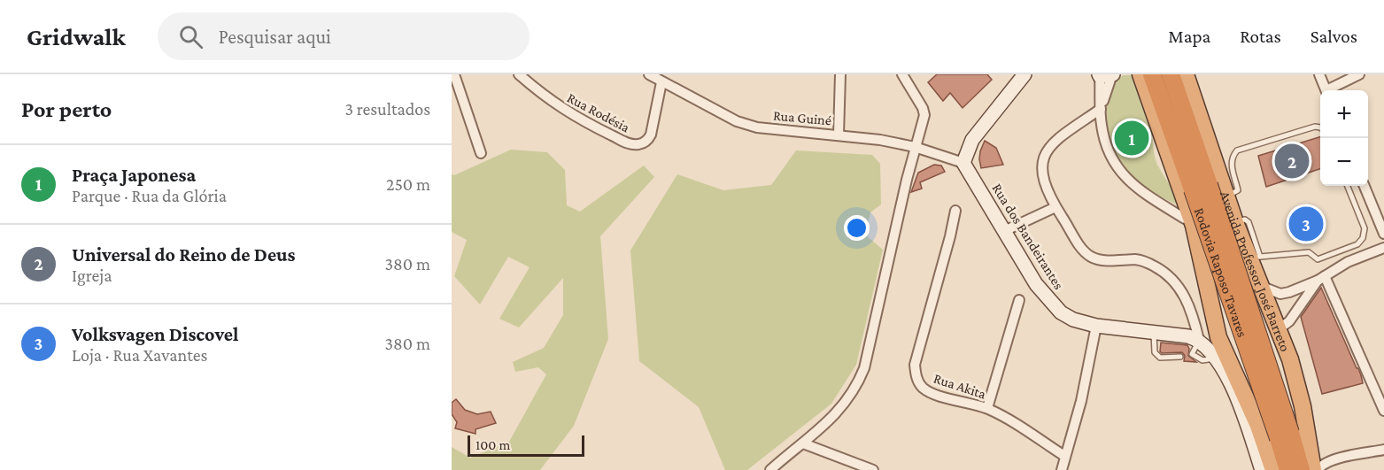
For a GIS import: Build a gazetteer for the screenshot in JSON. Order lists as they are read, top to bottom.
{
  "streets": {
    "highway": ["Avenida Professor José Barreto", "Rodovia Raposo Tavares"],
    "main road": ["Rua dos Bandeirantes"],
    "street": ["Rua Rodésia", "Rua Guiné", "Rua Akita"]
  },
  "crossings": [
    ["Rua Rodésia", "Rua Guiné"],
    ["Rua Guiné", "Rua dos Bandeirantes"]
  ],
  "scale_bar": "100 m",
  "page": {
    "header": "Gridwalk",
    "search": "Pesquisar aqui",
    "nav": ["Mapa", "Rotas", "Salvos"],
    "heading": ["Por perto", "3 resultados"],
    "map_buttons": ["+", "−"],
    "pins": ["1", "2", "3"],
    "list": [
      {
        "mark": "1",
        "name": "Praça Japonesa",
        "note": "Parque · Rua da Glória",
        "value": "250 m"
      },
      {
        "mark": "2",
        "name": "Universal do Reino de Deus",
        "note": "Igreja",
        "value": "380 m"
      },
      {
        "mark": "3",
        "name": "Volksvagen Discovel",
        "note": "Loja · Rua Xavantes",
        "value": "380 m"
      }
    ],
    "scale": "100 m"
  }
}
